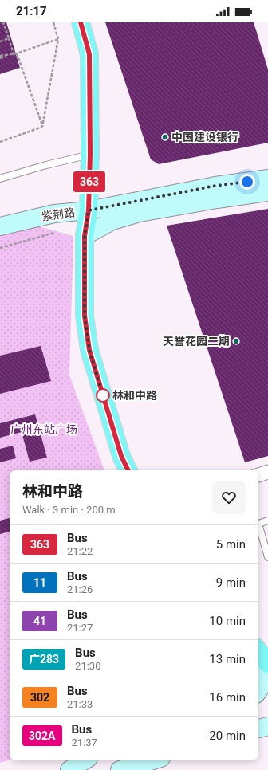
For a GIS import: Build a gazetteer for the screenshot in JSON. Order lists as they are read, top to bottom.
{
  "streets": {
    "street": ["紫荆路"]
  },
  "parks": ["广州东站广场"],
  "places": ["中国建设银行", "天誉花园二期", "林和中路"],
  "lines": ["bus line 363"],
  "page": {
    "status": "21:17",
    "on_map": "363",
    "heading": ["林和中路", "Walk · 3 min · 200 m"],
    "list": [
      {
        "mark": "363",
        "name": "Bus",
        "note": "21:22",
        "value": "5 min"
      },
      {
        "mark": "11",
        "name": "Bus",
        "note": "21:26",
        "value": "9 min"
      },
      {
        "mark": "41",
        "name": "Bus",
        "note": "21:27",
        "value": "10 min"
      },
      {
        "mark": "广283",
        "name": "Bus",
        "note": "21:30",
        "value": "13 min"
      },
      {
        "mark": "302",
        "name": "Bus",
        "note": "21:33",
        "value": "16 min"
      },
      {
        "mark": "302A",
        "name": "Bus",
        "note": "21:37",
        "value": "20 min"
      }
    ]
  }
}
